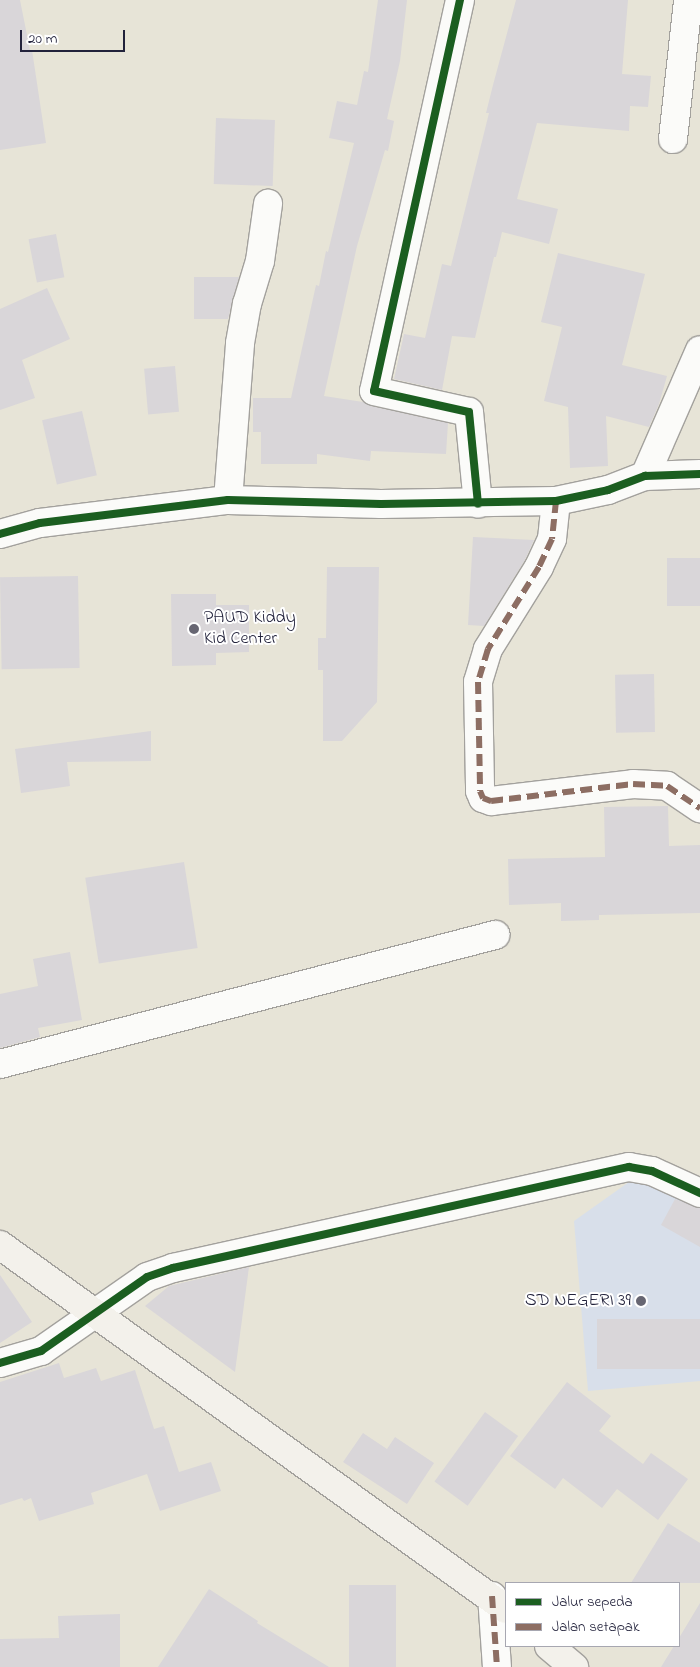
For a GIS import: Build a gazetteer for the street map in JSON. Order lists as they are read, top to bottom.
{
  "places": ["PAUD Kiddy Kid Center", "SD NEGERI 39"],
  "legend": ["Jalur sepeda", "Jalan setapak"],
  "scale_bar": "20 m"
}
